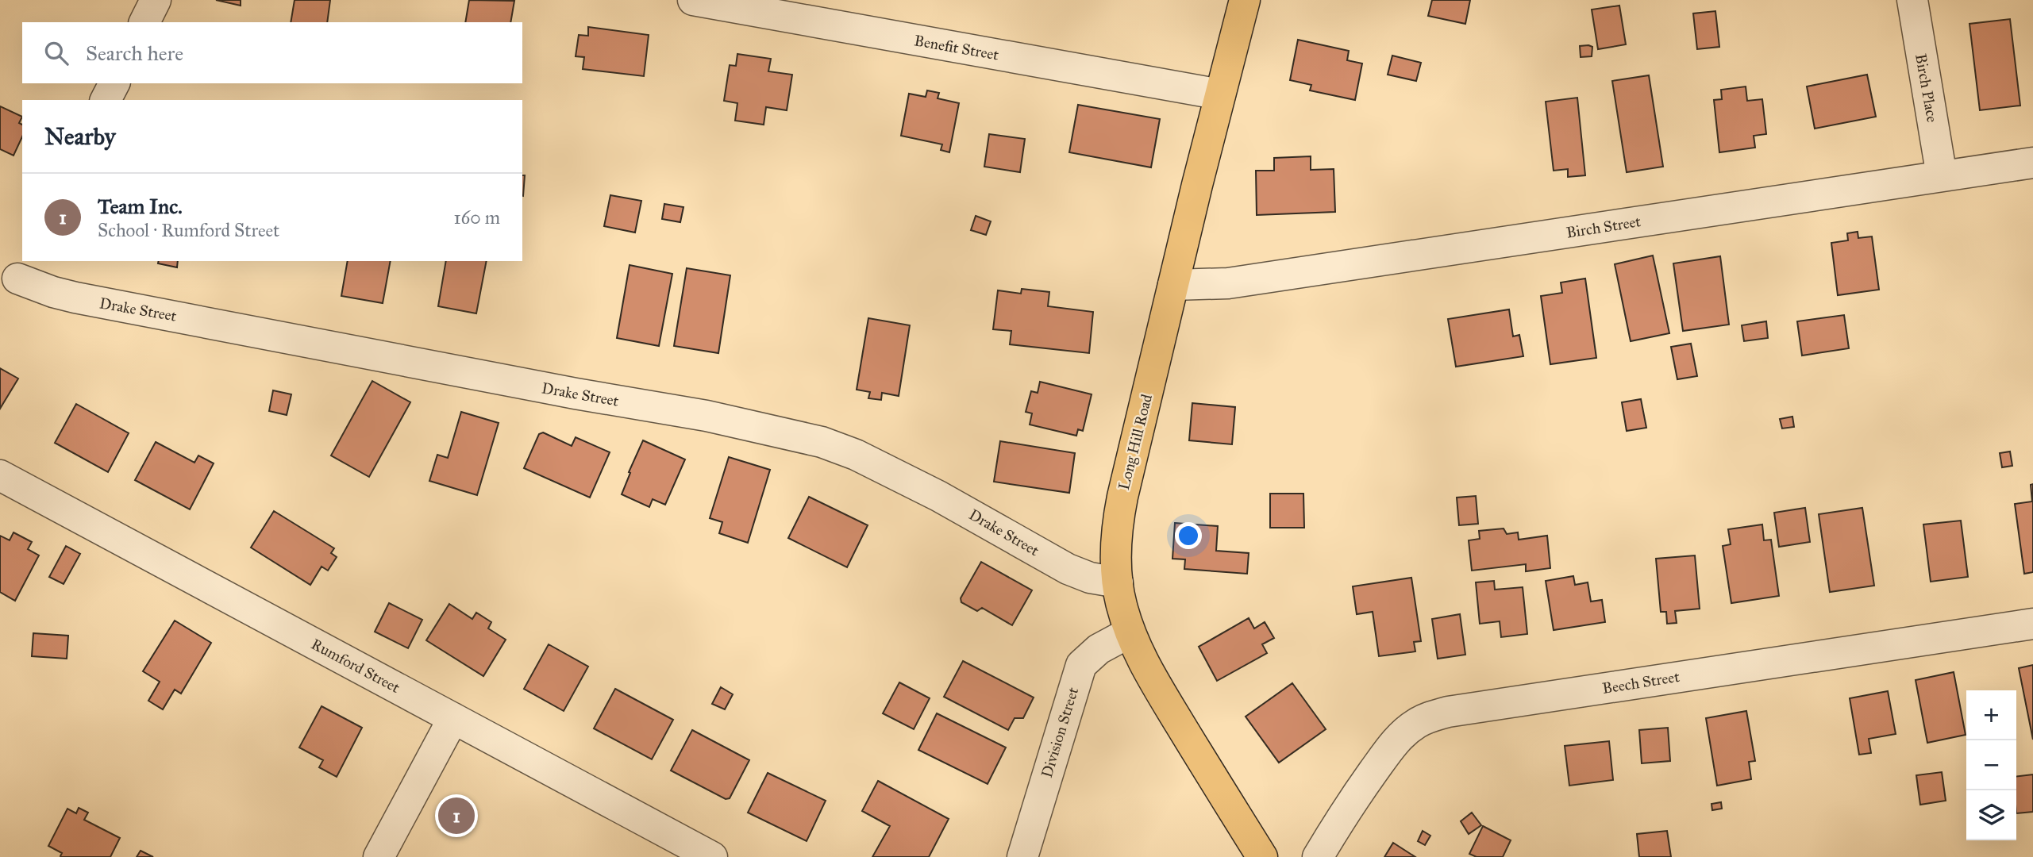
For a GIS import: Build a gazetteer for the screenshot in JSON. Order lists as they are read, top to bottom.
{
  "streets": {
    "main road": ["Long Hill Road"],
    "street": [
      "Benefit Street",
      "Birch Place",
      "Birch Street",
      "Drake Street",
      "Rumford Street",
      "Beech Street",
      "Division Street"
    ]
  },
  "crossings": [
    ["Benefit Street", "Long Hill Road"],
    ["Birch Place", "Birch Street"],
    ["Birch Street", "Long Hill Road"],
    ["Drake Street", "Long Hill Road"],
    ["Long Hill Road", "Division Street"]
  ],
  "page": {
    "search": "Search here",
    "heading": "Nearby",
    "list": [
      {
        "mark": "1",
        "name": "Team Inc.",
        "note": "School · Rumford Street",
        "value": "160 m"
      }
    ],
    "map_buttons": ["+", "−"],
    "pins": "1"
  }
}
